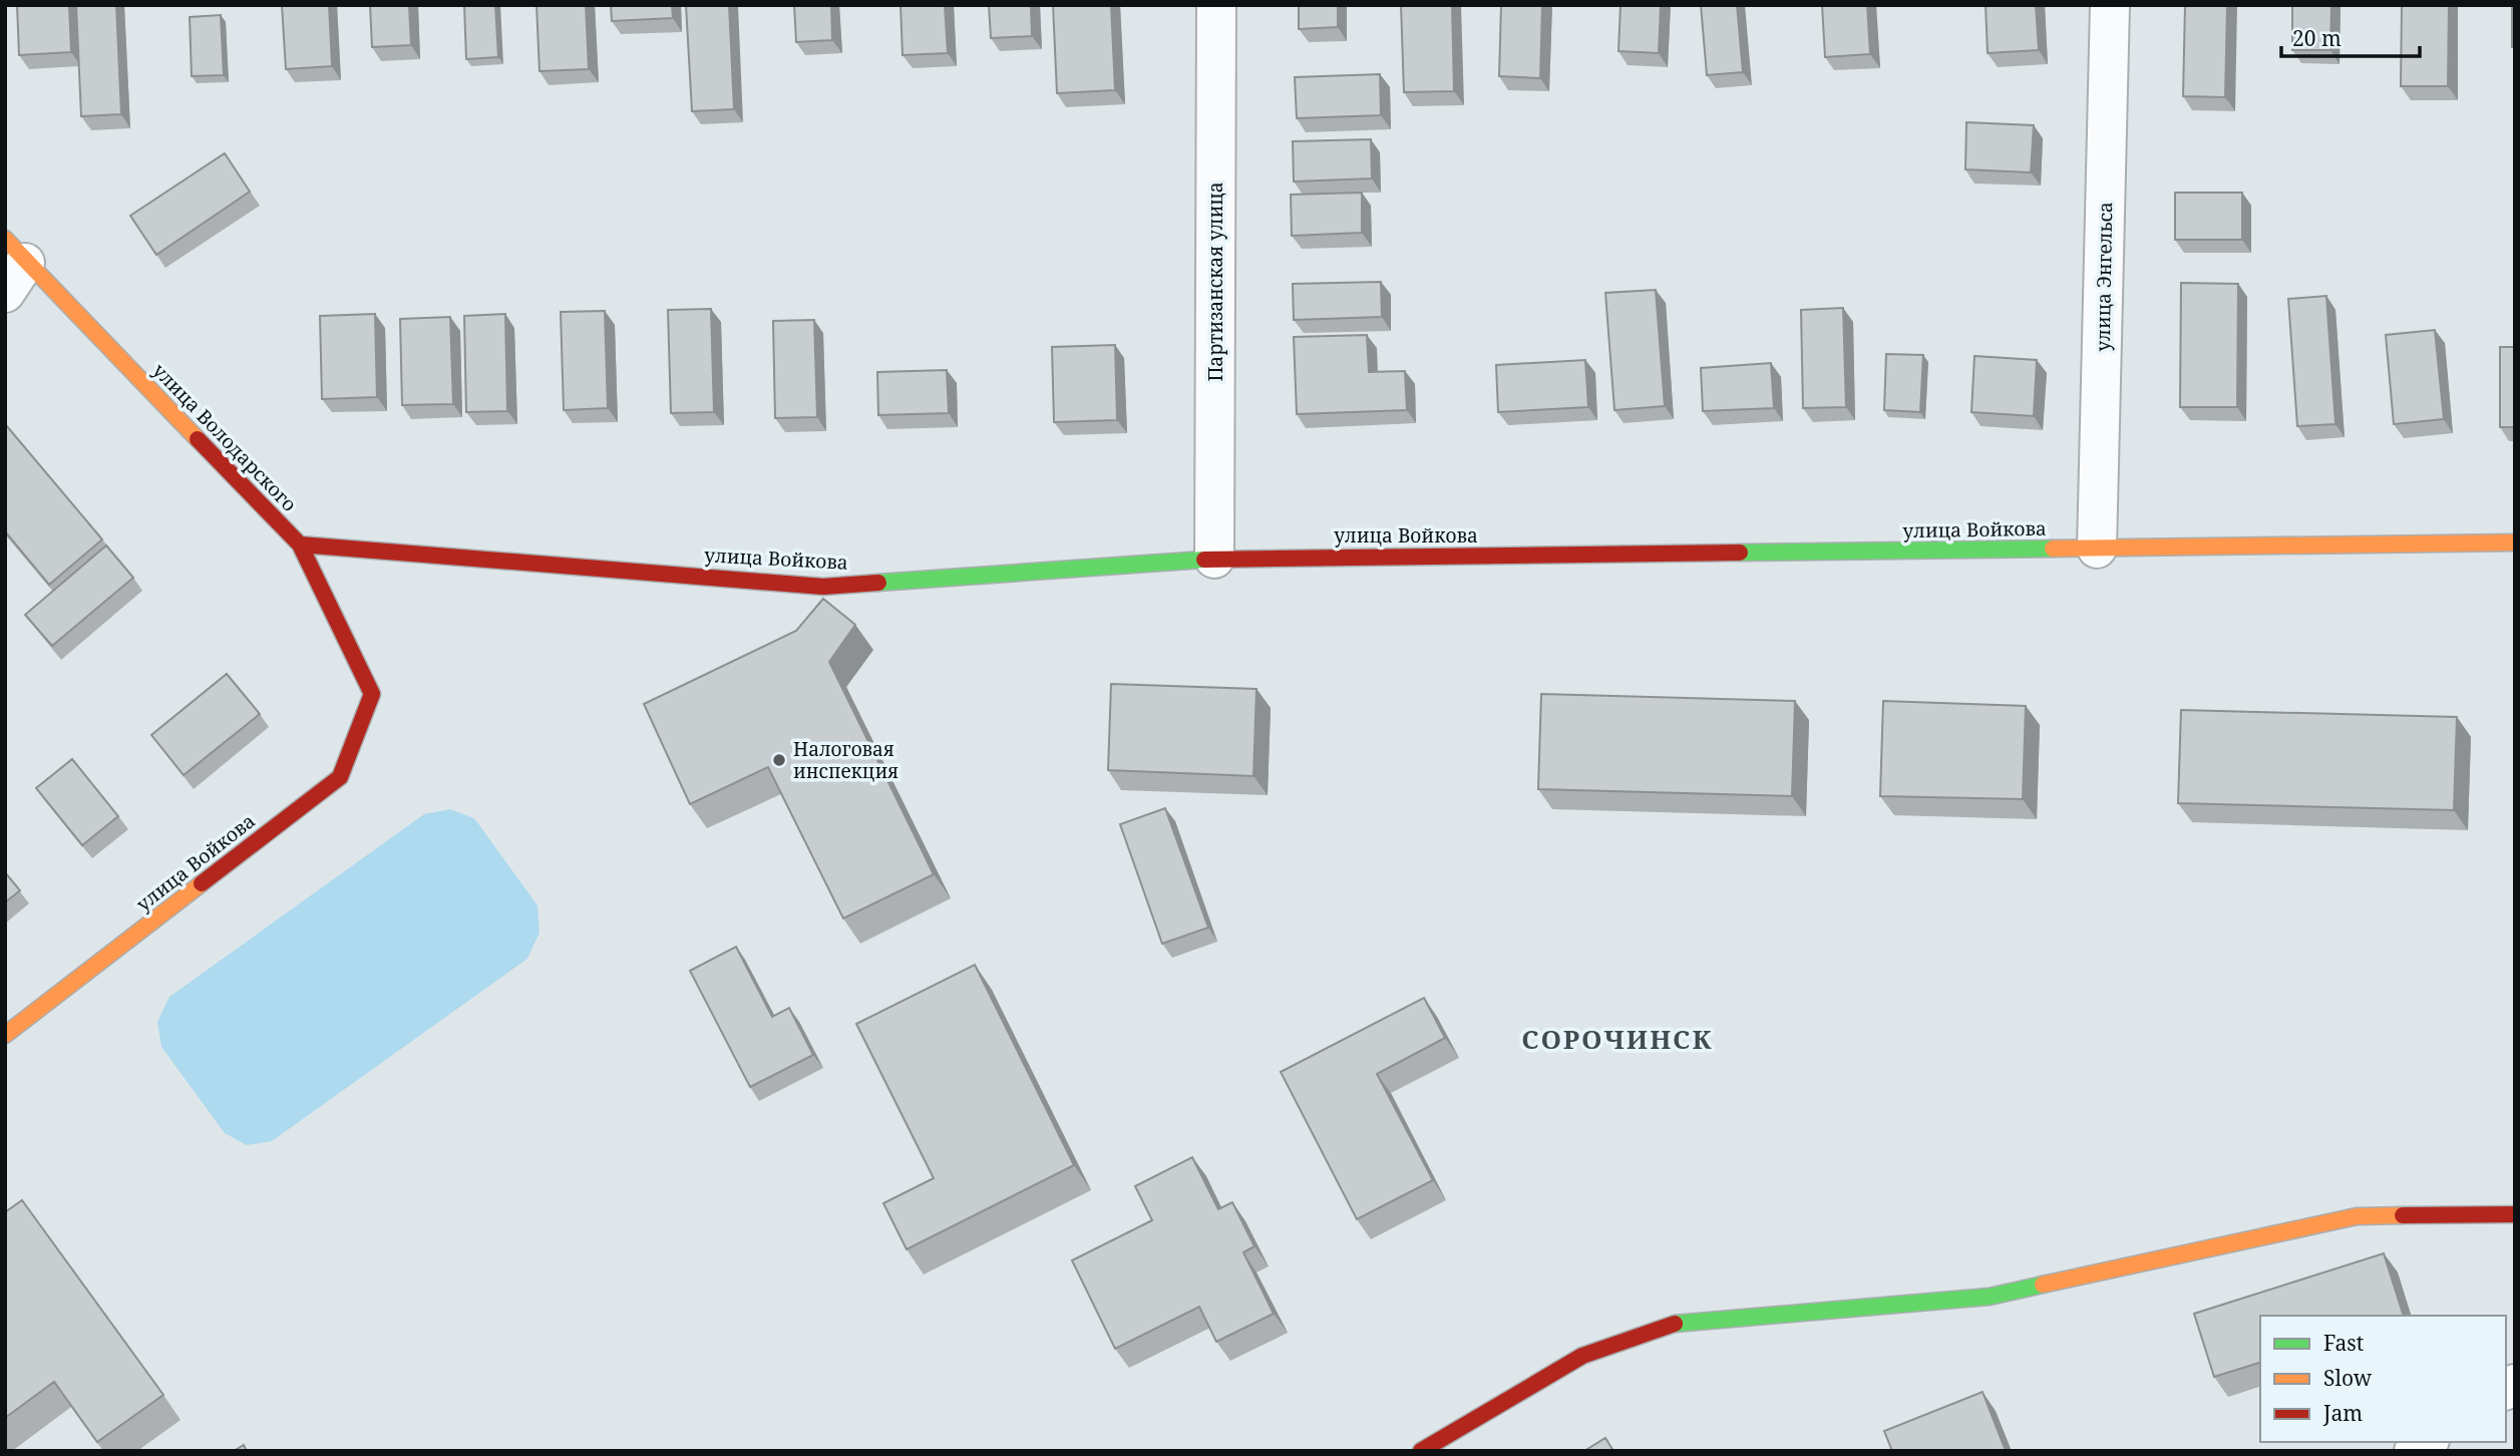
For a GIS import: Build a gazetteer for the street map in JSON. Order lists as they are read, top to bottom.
{
  "streets": {
    "street": [
      "улица Энгельса",
      "Партизанская улица",
      "улица Володарского",
      "улица Войкова"
    ]
  },
  "crossings": [
    ["улица Энгельса", "улица Войкова"],
    ["Партизанская улица", "улица Войкова"],
    ["улица Володарского", "улица Войкова"]
  ],
  "districts": ["СОРОЧИНСК"],
  "places": ["Налоговая инспекция"],
  "legend": ["Fast", "Slow", "Jam"],
  "scale_bar": "20 m"
}
